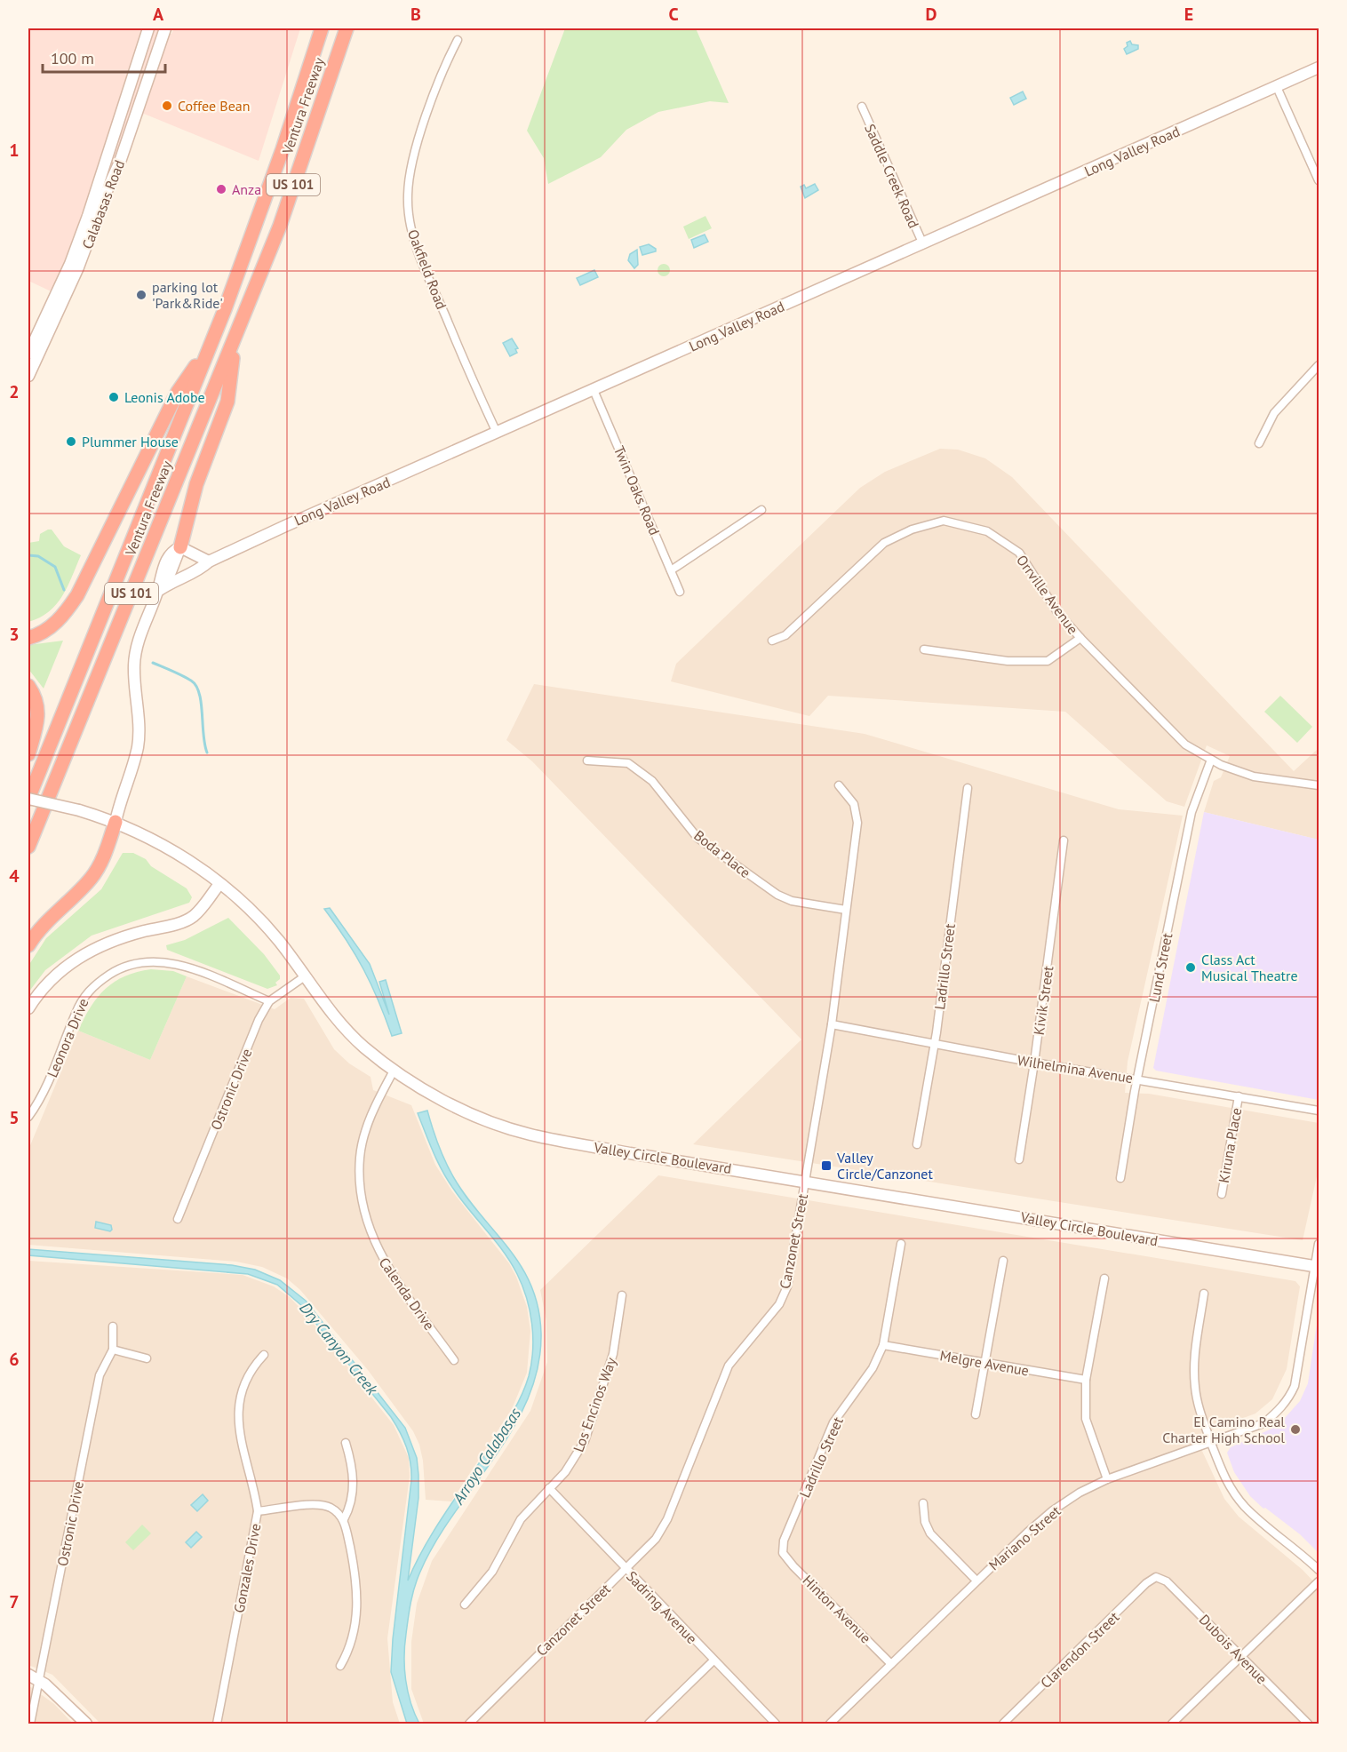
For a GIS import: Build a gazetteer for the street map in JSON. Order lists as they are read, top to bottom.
{
  "streets": {
    "highway": ["Ventura Freeway", "US 101"],
    "main road": ["Long Valley Road", "Calabasas Road", "Valley Circle Boulevard"],
    "street": [
      "Saddle Creek Road",
      "Oakfield Road",
      "Twin Oaks Road",
      "Orrville Avenue",
      "Boda Place",
      "Ladrillo Street",
      "Lund Street",
      "Kivik Street",
      "Leonora Drive",
      "Wilhelmina Avenue",
      "Ostronic Drive",
      "Kiruna Place",
      "Canzonet Street",
      "Calenda Drive",
      "Melgre Avenue",
      "Los Encinos Way",
      "Mariano Street",
      "Gonzales Drive",
      "Sadring Avenue",
      "Hinton Avenue",
      "Dubois Avenue",
      "Clarendon Street"
    ]
  },
  "crossings": [
    ["Ventura Freeway", "Valley Circle Boulevard"],
    ["Long Valley Road", "Saddle Creek Road"],
    ["Long Valley Road", "Oakfield Road"],
    ["Long Valley Road", "Twin Oaks Road"],
    ["Orrville Avenue", "Lund Street"],
    ["Boda Place", "Canzonet Street"],
    ["Ladrillo Street", "Wilhelmina Avenue"],
    ["Ladrillo Street", "Melgre Avenue"],
    ["Ladrillo Street", "Hinton Avenue"],
    ["Lund Street", "Wilhelmina Avenue"],
    ["Kivik Street", "Wilhelmina Avenue"],
    ["Leonora Drive", "Ostronic Drive"],
    ["Wilhelmina Avenue", "Kiruna Place"],
    ["Wilhelmina Avenue", "Canzonet Street"],
    ["Ostronic Drive", "Valley Circle Boulevard"],
    ["Valley Circle Boulevard", "Canzonet Street"],
    ["Valley Circle Boulevard", "Calenda Drive"],
    ["Valley Circle Boulevard", "Mariano Street"],
    ["Canzonet Street", "Sadring Avenue"],
    ["Los Encinos Way", "Sadring Avenue"],
    ["Mariano Street", "Hinton Avenue"],
    ["Dubois Avenue", "Clarendon Street"]
  ],
  "water": ["Dry Canyon Creek", "Arroyo Calabasas"],
  "places": {
    "other": [
      "Coffee Bean",
      "Anza",
      "parking lot 'Park&Ride'",
      "Leonis Adobe",
      "Plummer House",
      "Class Act Musical Theatre",
      "El Camino Real Charter High School"
    ],
    "transit": ["Valley Circle/Canzonet"]
  },
  "scale_bar": "100 m",
  "grid": {
    "columns": [
      "A",
      "B",
      "C",
      "D",
      "E"
    ],
    "rows": [
      "1",
      "2",
      "3",
      "4",
      "5",
      "6",
      "7"
    ]
  }
}
